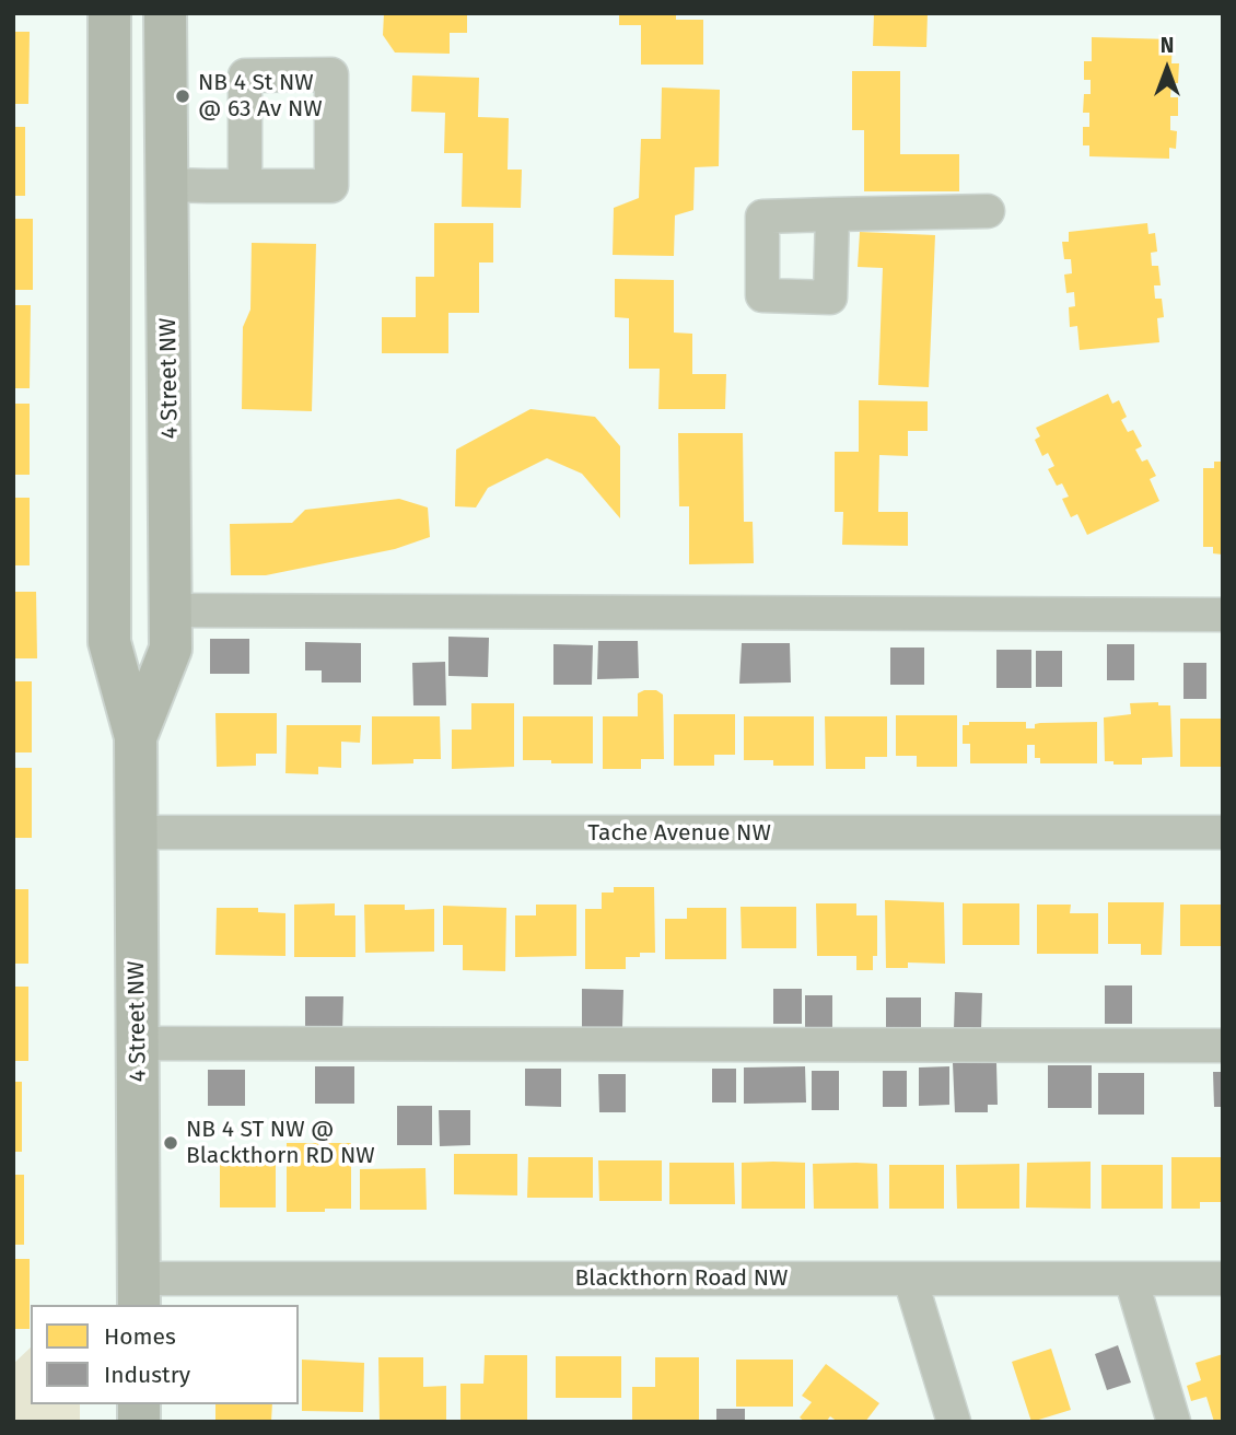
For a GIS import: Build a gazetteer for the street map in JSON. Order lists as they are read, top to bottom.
{
  "streets": {
    "main road": ["4 Street NW"],
    "street": ["Tache Avenue NW", "Blackthorn Road NW"]
  },
  "crossings": [
    ["4 Street NW", "Tache Avenue NW"],
    ["4 Street NW", "Blackthorn Road NW"]
  ],
  "places": ["NB 4 St NW @ 63 Av NW", "NB 4 ST NW @ Blackthorn RD NW"],
  "legend": ["Homes", "Industry"],
  "north": "top"
}
